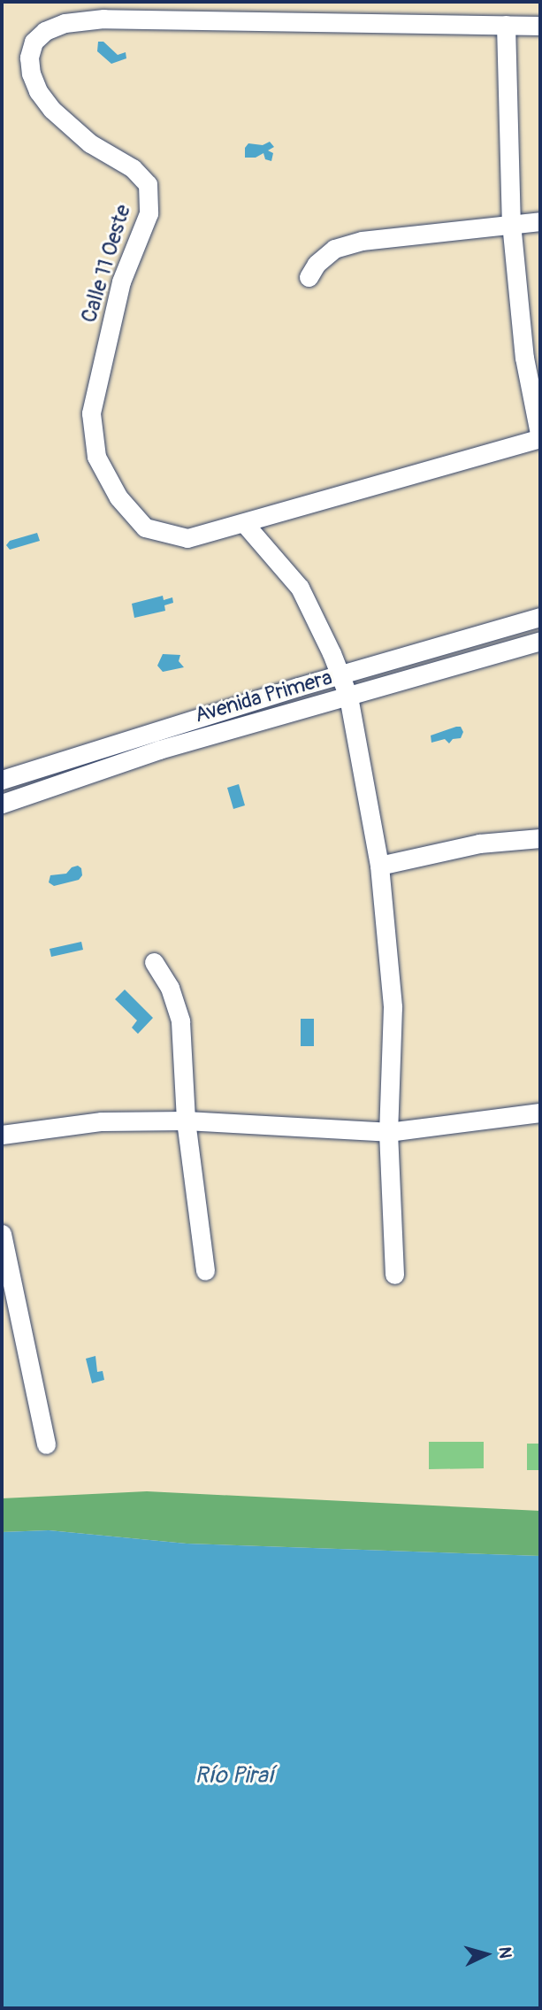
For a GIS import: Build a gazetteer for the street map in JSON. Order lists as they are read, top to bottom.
{
  "streets": {
    "street": ["Calle 11 Oeste", "Avenida Primera"]
  },
  "water": ["Río Piraí"],
  "north": "right"
}
